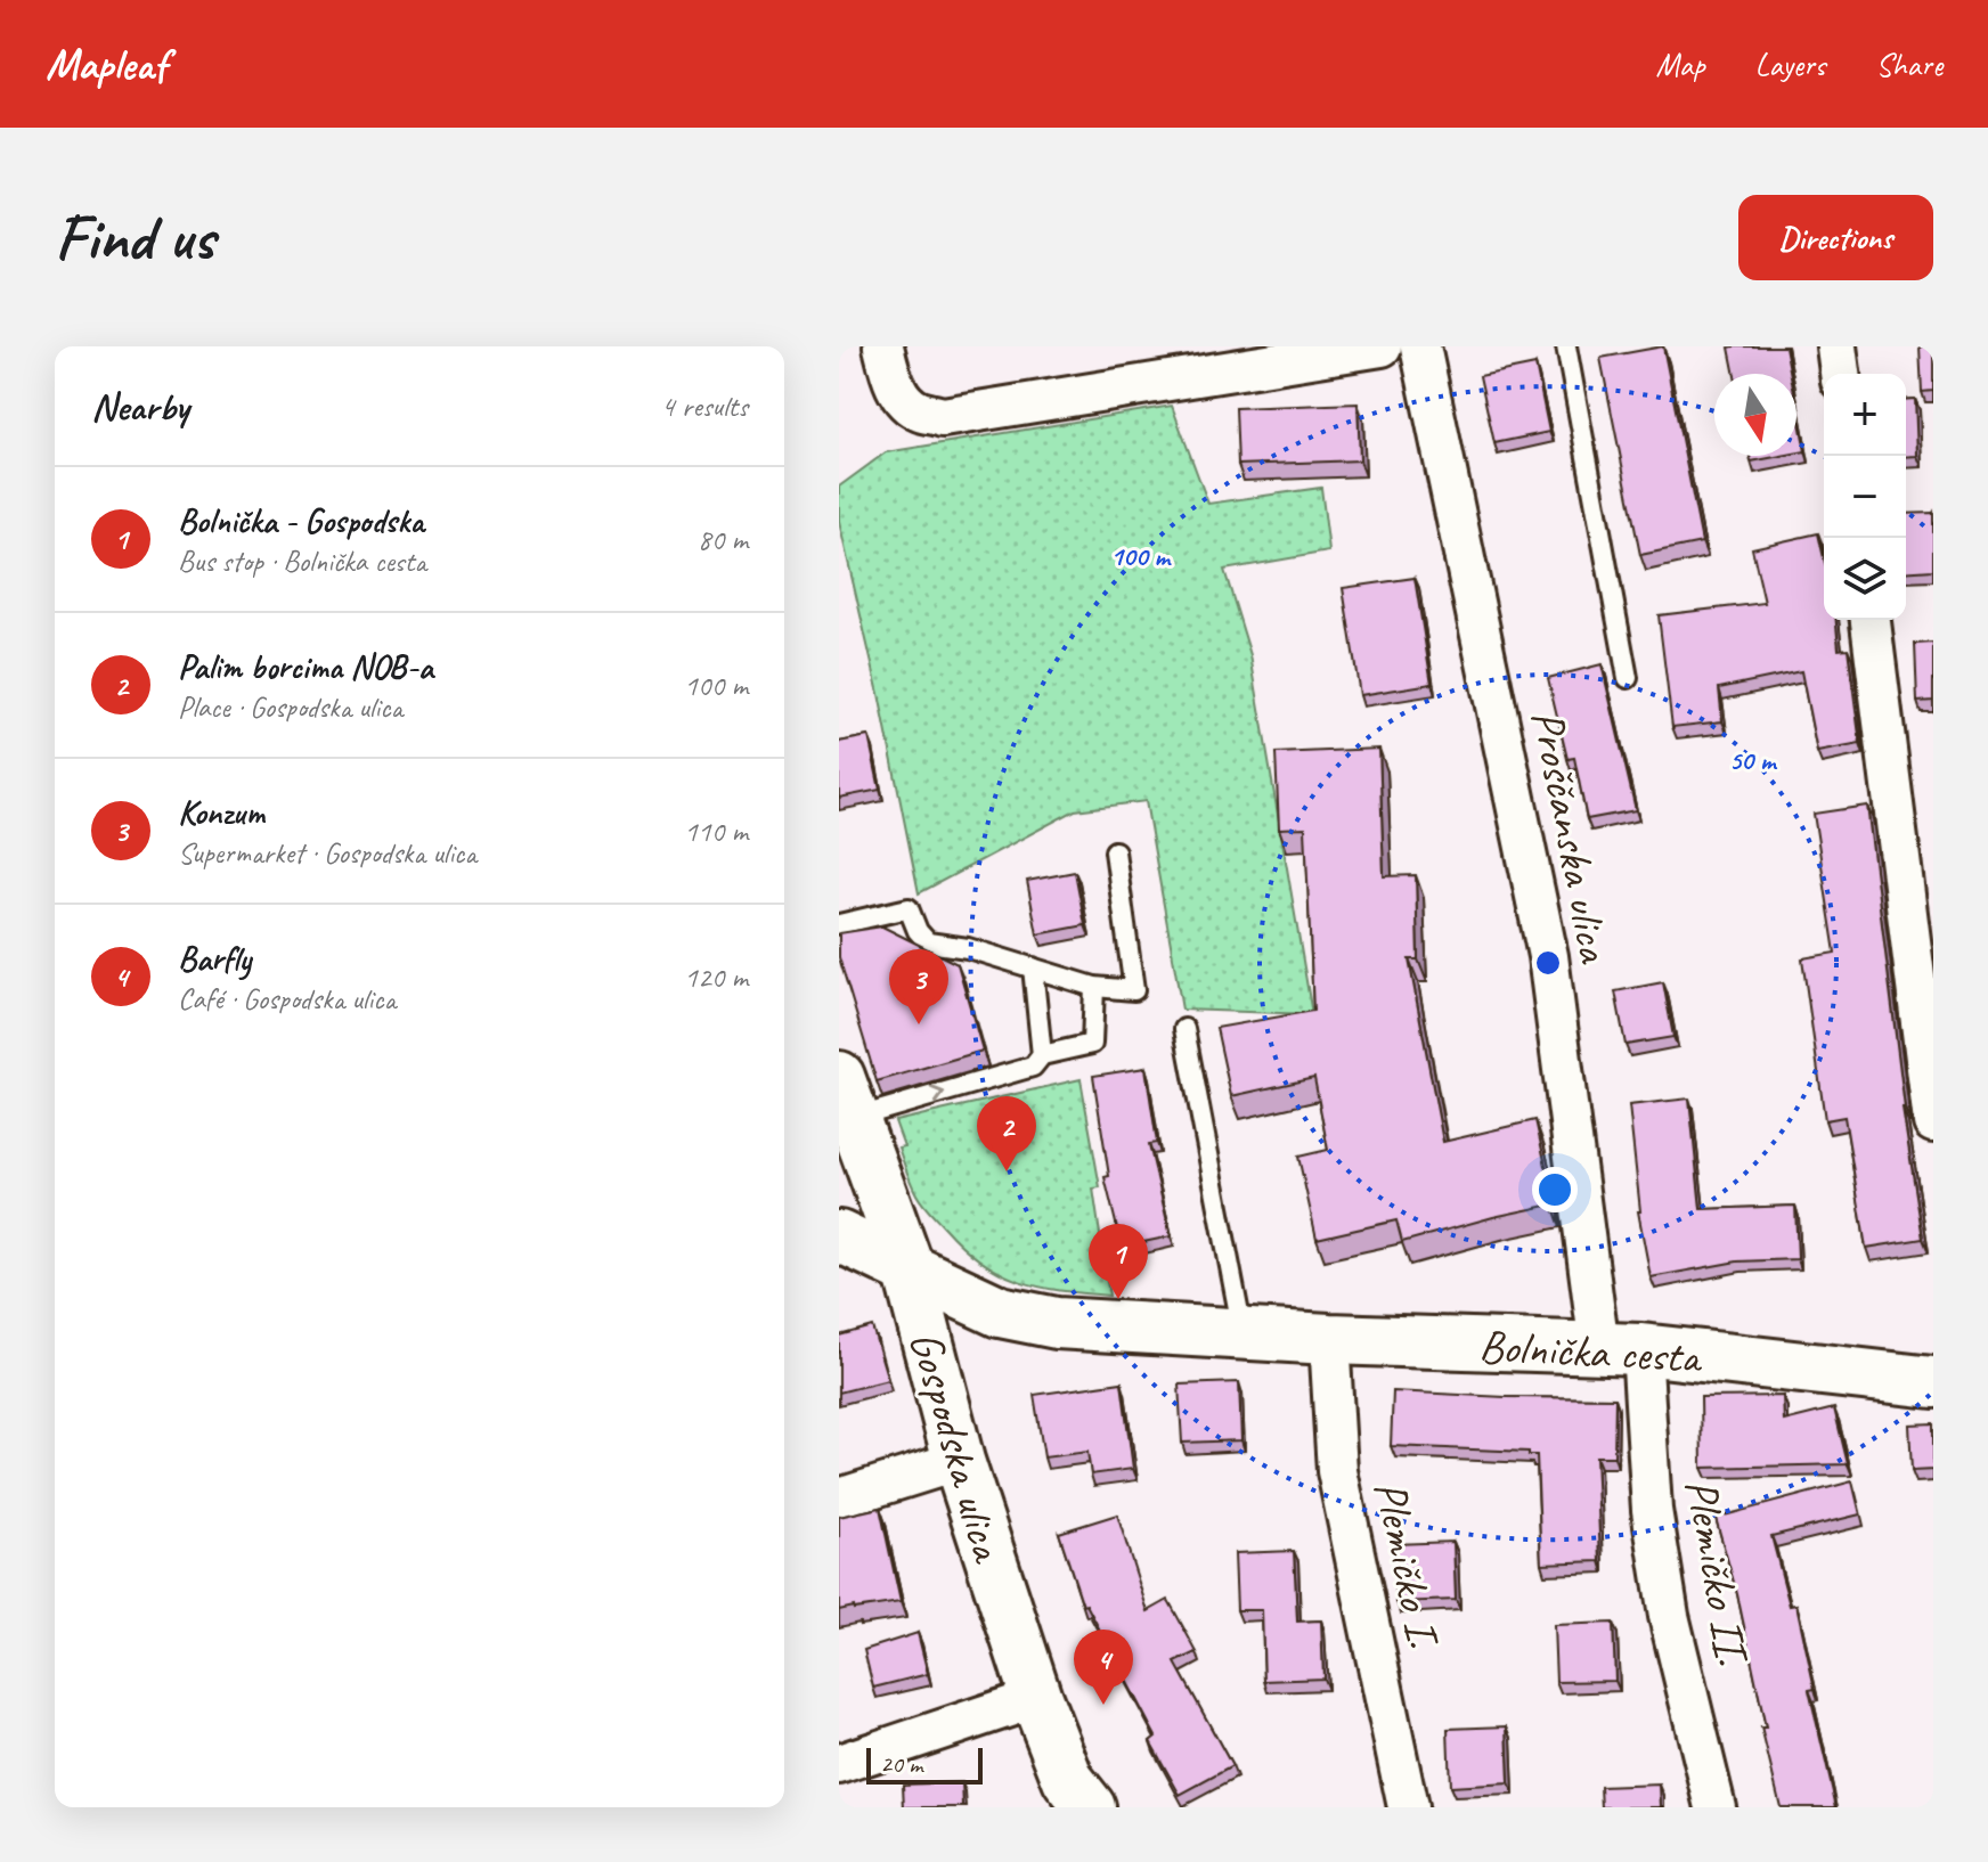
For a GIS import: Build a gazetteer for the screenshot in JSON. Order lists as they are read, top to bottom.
{
  "streets": {
    "street": [
      "Proščanska ulica",
      "Bolnička cesta",
      "Gospodska ulica",
      "Plemičko I.",
      "Plemičko II."
    ]
  },
  "crossings": [
    ["Proščanska ulica", "Bolnička cesta"],
    ["Proščanska ulica", "Plemičko II."],
    ["Bolnička cesta", "Gospodska ulica"],
    ["Bolnička cesta", "Plemičko I."],
    ["Bolnička cesta", "Plemičko II."]
  ],
  "scale_bar": "20 m",
  "north": "bottom",
  "page": {
    "header": "Mapleaf",
    "nav": ["Map", "Layers", "Share"],
    "buttons": "Directions",
    "title": "Find us",
    "heading": ["Nearby", "4 results"],
    "map_buttons": ["+", "−"],
    "list": [
      {
        "mark": "1",
        "name": "Bolnička - Gospodska",
        "note": "Bus stop · Bolnička cesta",
        "value": "80 m"
      },
      {
        "mark": "2",
        "name": "Palim borcima NOB-a",
        "note": "Place · Gospodska ulica",
        "value": "100 m"
      },
      {
        "mark": "3",
        "name": "Konzum",
        "note": "Supermarket · Gospodska ulica",
        "value": "110 m"
      },
      {
        "mark": "4",
        "name": "Barfly",
        "note": "Café · Gospodska ulica",
        "value": "120 m"
      }
    ],
    "pins": [
      "3",
      "2",
      "1",
      "4"
    ],
    "scale": "20 m"
  },
  "rings": ["100 m", "50 m"]
}
